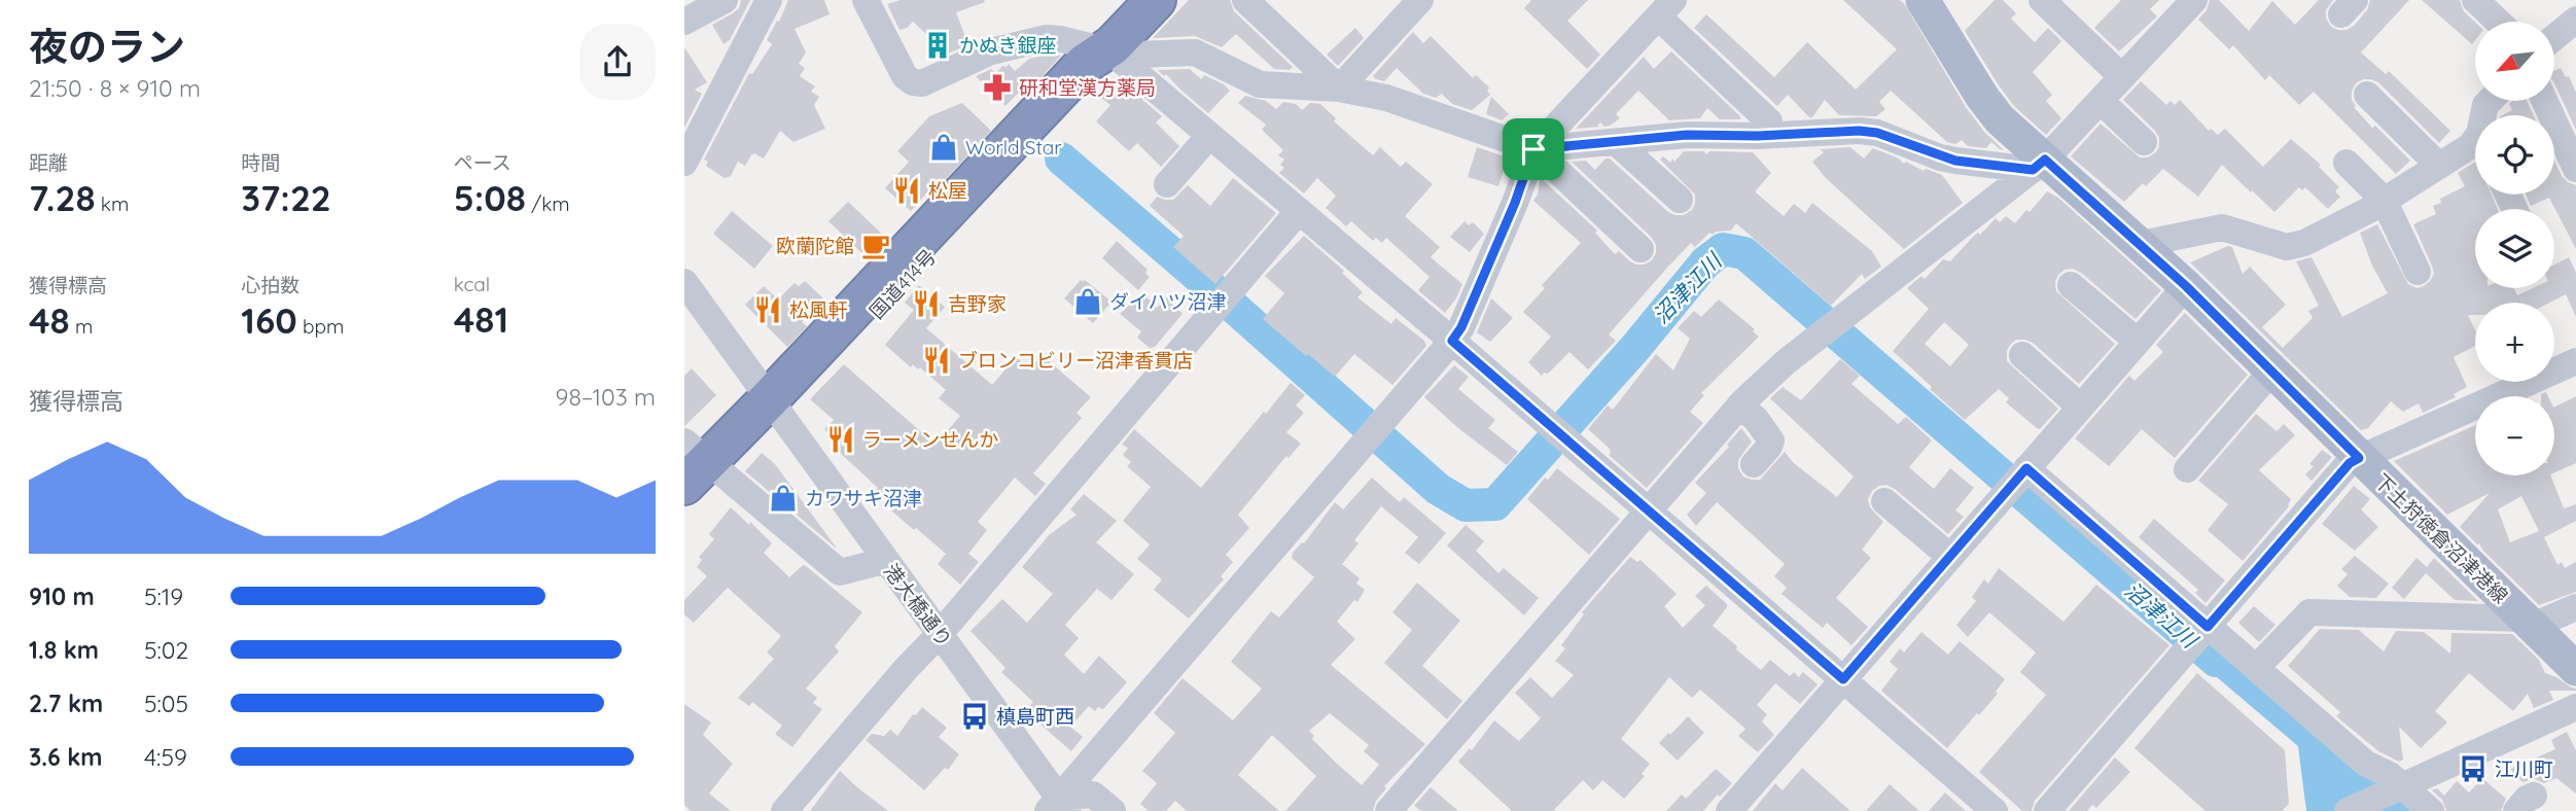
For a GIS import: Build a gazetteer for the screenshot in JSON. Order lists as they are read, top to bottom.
{
  "streets": {
    "highway": ["国道414号"],
    "main road": ["下土狩徳倉沼津港線"],
    "street": ["港大橋通り"]
  },
  "crossings": [
    ["国道414号", "港大橋通り"]
  ],
  "water": ["沼津江川"],
  "places": {
    "building": ["かぬき銀座"],
    "pharmacy": ["研和堂漢方薬局"],
    "shop": ["World Star", "ダイハツ沼津", "カワサキ沼津"],
    "restaurant": [
      "松屋",
      "吉野家",
      "松風軒",
      "ブロンコビリー沼津香貫店",
      "ラーメンせんか"
    ],
    "cafe": ["欧蘭陀館"],
    "bus stop": ["槙島町西", "江川町"]
  },
  "north": "bottom left",
  "page": {
    "heading": ["夜のラン", "21:50 · 8 × 910 m"],
    "map_buttons": ["+", "−"],
    "stats": [
      ["距離", "7.28 km"],
      ["時間", "37:22"],
      ["ペース", "5:08 /km"],
      ["獲得標高", "48 m"],
      ["心拍数", "160 bpm"],
      ["kcal", "481"]
    ],
    "chart": ["獲得標高", "98–103 m"],
    "list": [
      {
        "name": "910 m",
        "note": "5:19"
      },
      {
        "name": "1.8 km",
        "note": "5:02"
      },
      {
        "name": "2.7 km",
        "note": "5:05"
      },
      {
        "name": "3.6 km",
        "note": "4:59"
      }
    ]
  }
}
